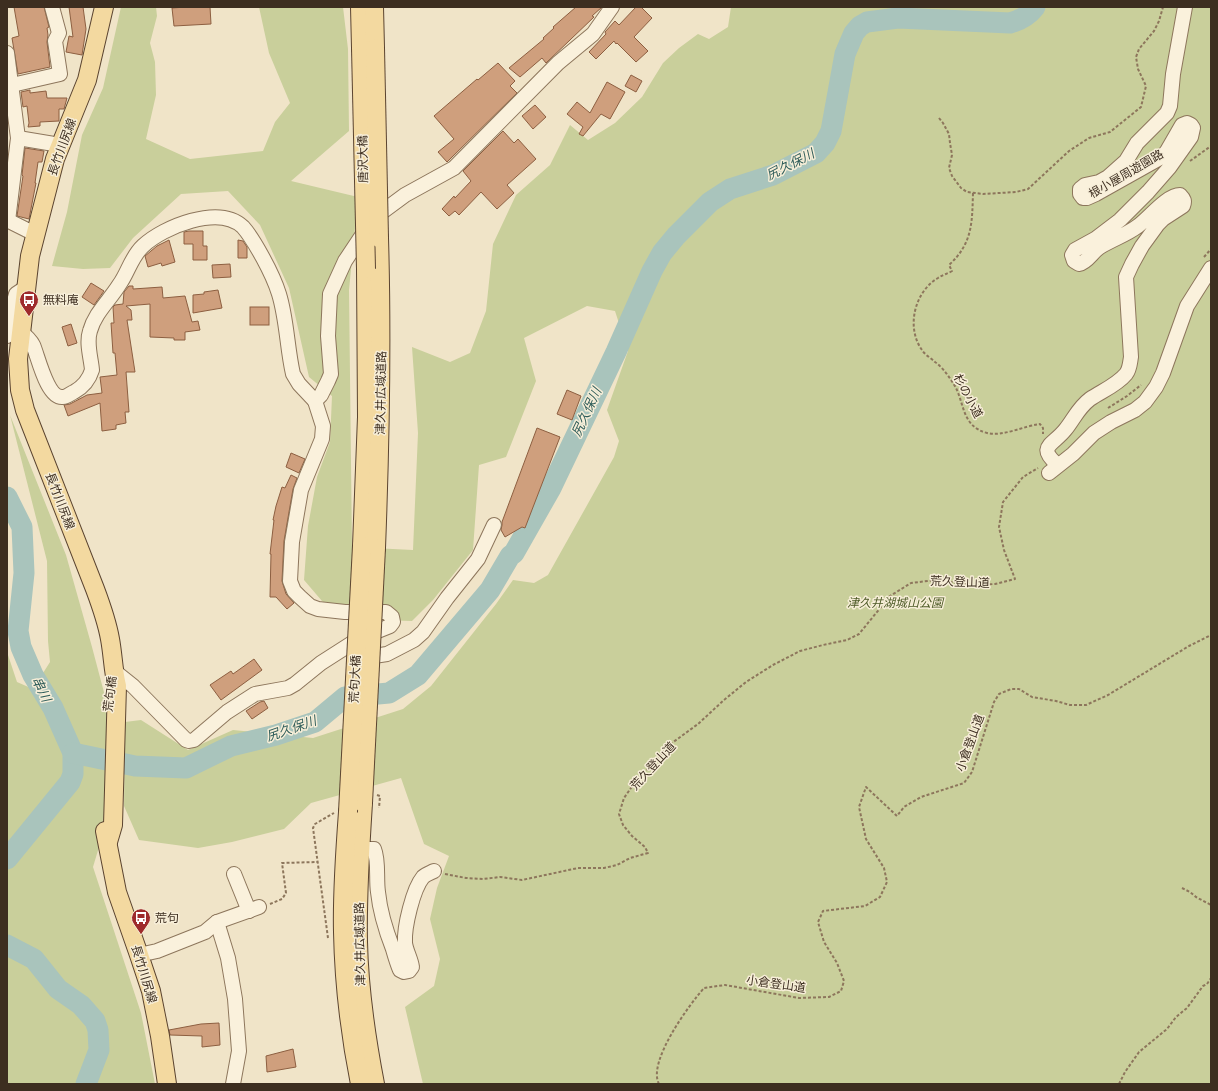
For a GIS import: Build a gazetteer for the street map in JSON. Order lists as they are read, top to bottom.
{
  "streets": {
    "main road": [
      "長竹川尻線",
      "唐沢大橋",
      "津久井広域道路",
      "荒句大橋",
      "荒句橋"
    ],
    "street": ["根小屋周遊園路"],
    "path": ["杉の小道", "荒久登山道", "小倉登山道"]
  },
  "crossings": [
    ["長竹川尻線", "荒句橋"],
    ["唐沢大橋", "津久井広域道路"],
    ["根小屋周遊園路", "荒久登山道"],
    ["津久井広域道路", "荒句大橋"]
  ],
  "water": ["尻久保川", "串川"],
  "parks": ["津久井湖城山公園"],
  "places": {
    "bus stop": ["無料庵", "荒句"]
  }
}
